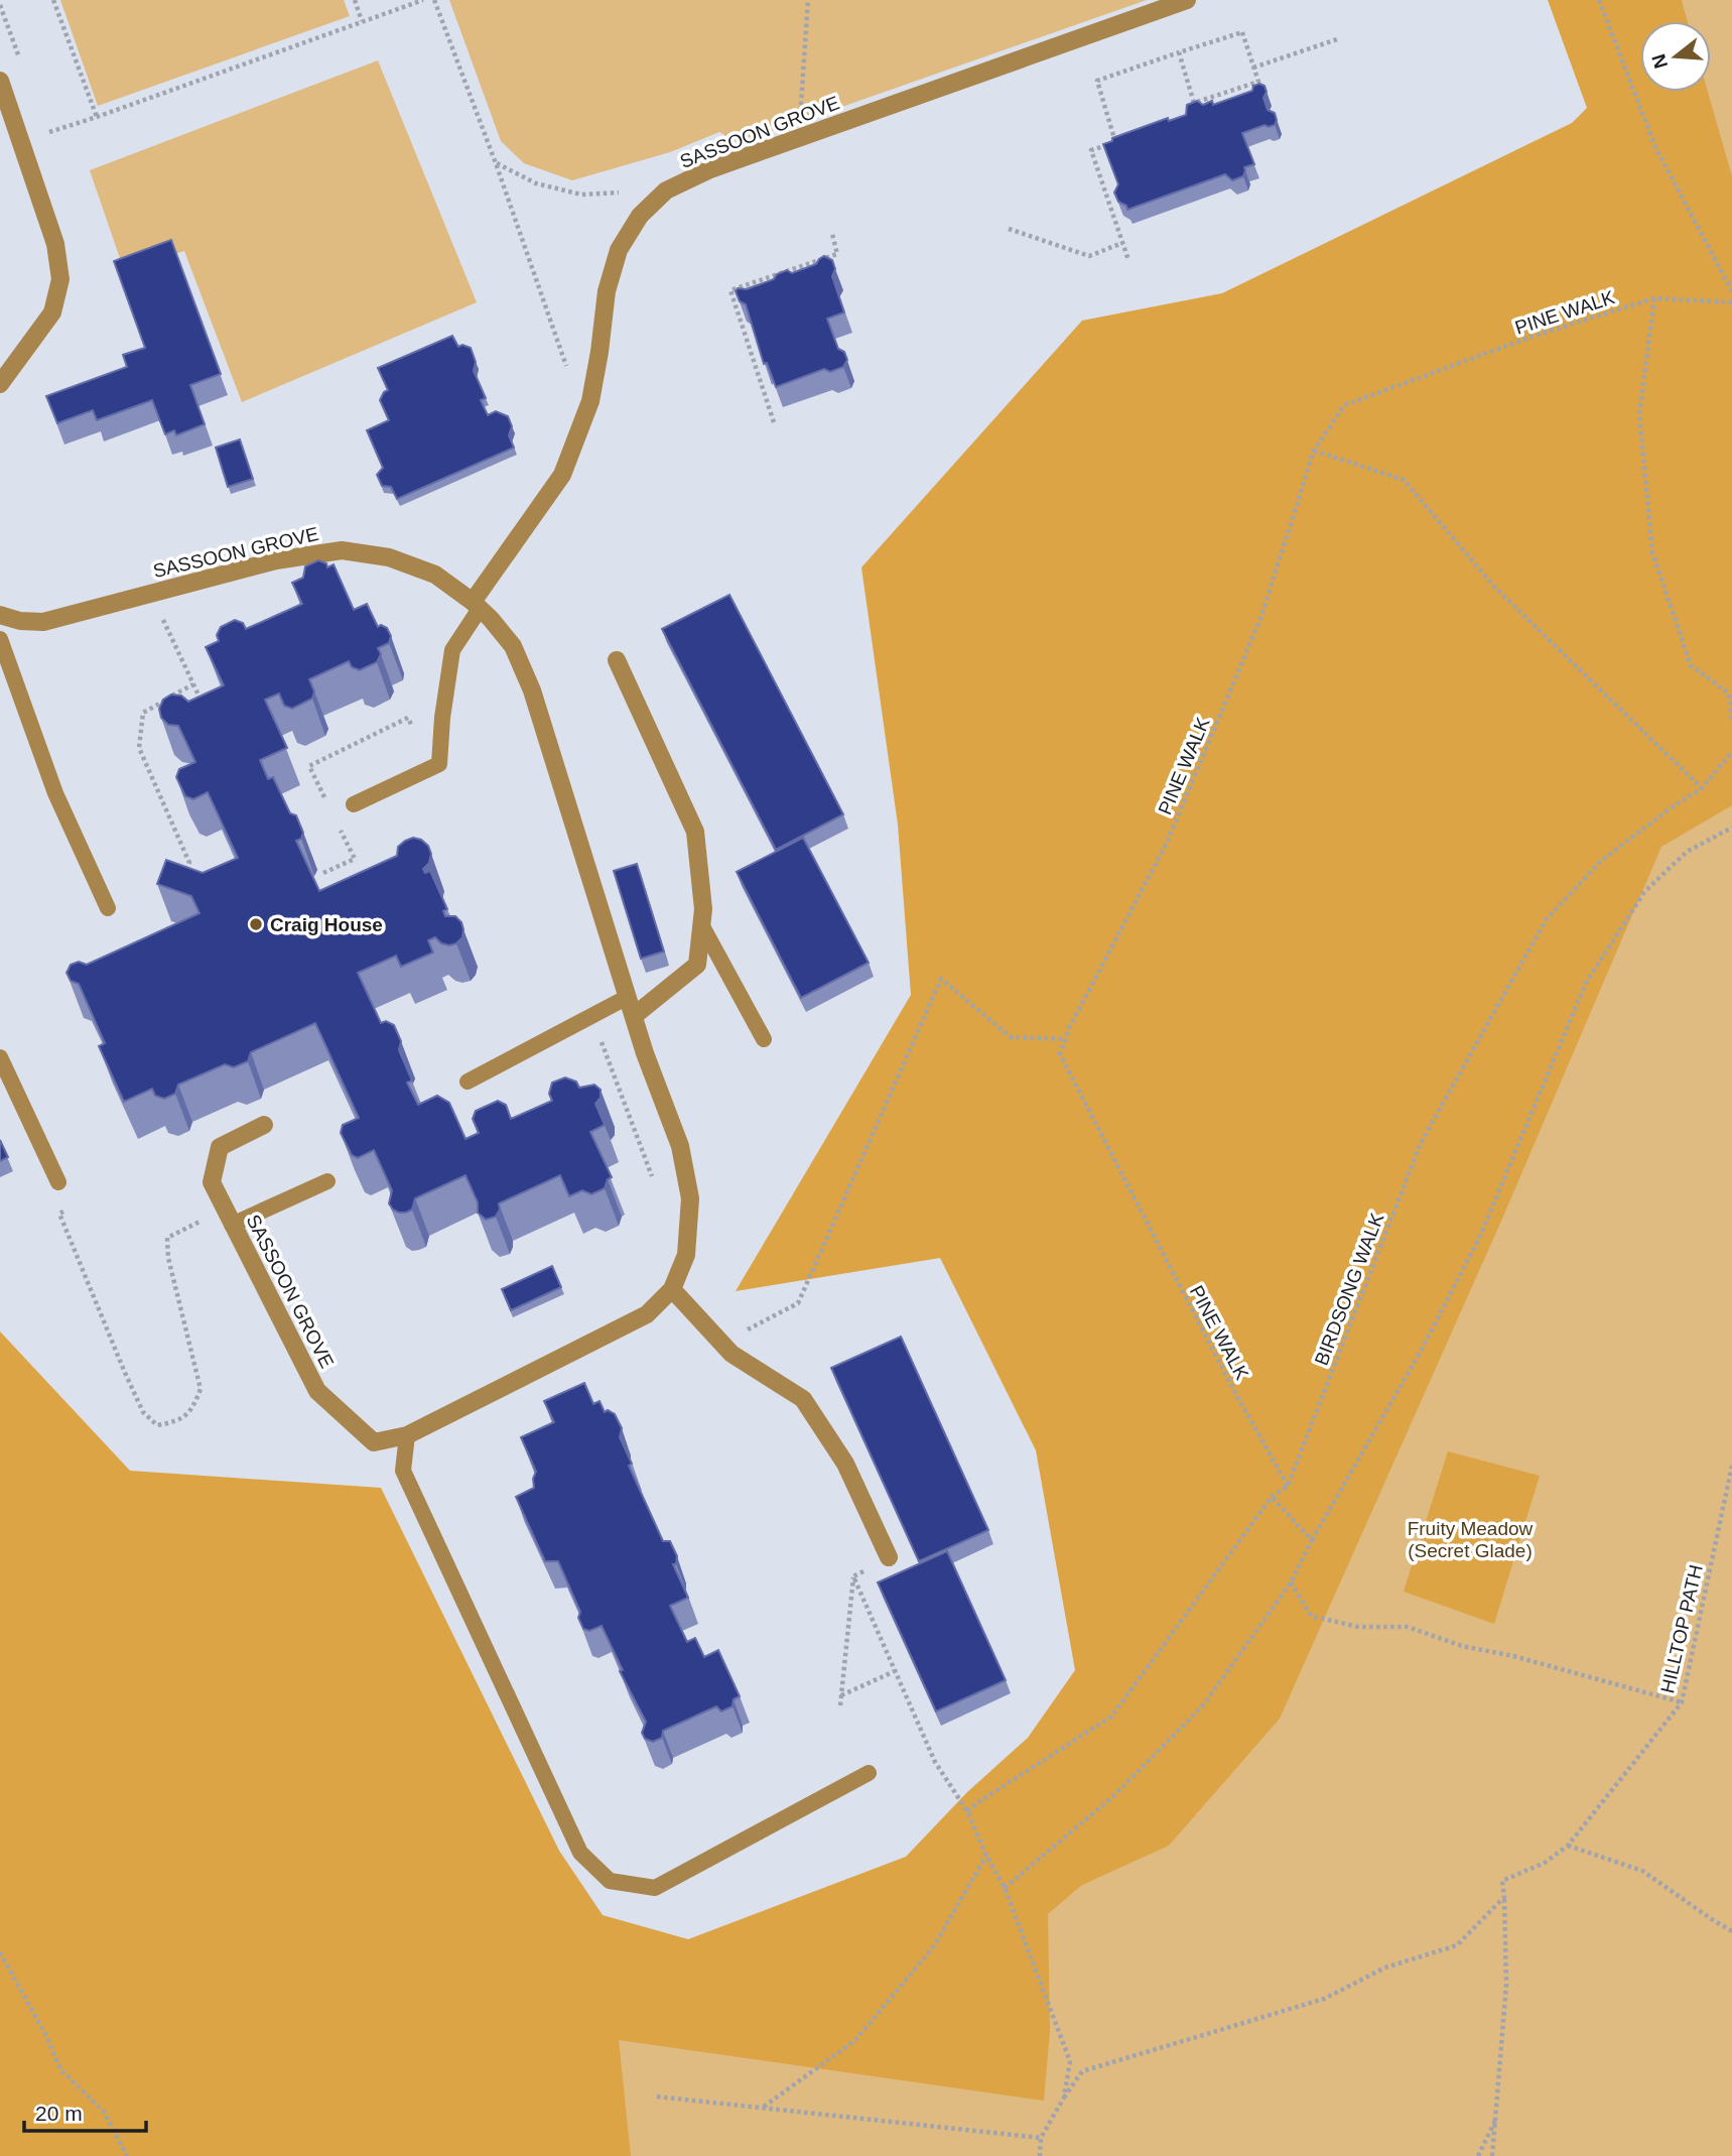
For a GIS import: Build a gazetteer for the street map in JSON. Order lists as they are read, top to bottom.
{
  "streets": {
    "street": ["SASSOON GROVE"],
    "path": ["PINE WALK", "BIRDSONG WALK", "HILLTOP PATH"]
  },
  "crossings": [
    ["PINE WALK", "BIRDSONG WALK"]
  ],
  "parks": ["Fruity Meadow (Secret Glade)"],
  "places": ["Craig House"],
  "scale_bar": "20 m",
  "north": "left"
}
